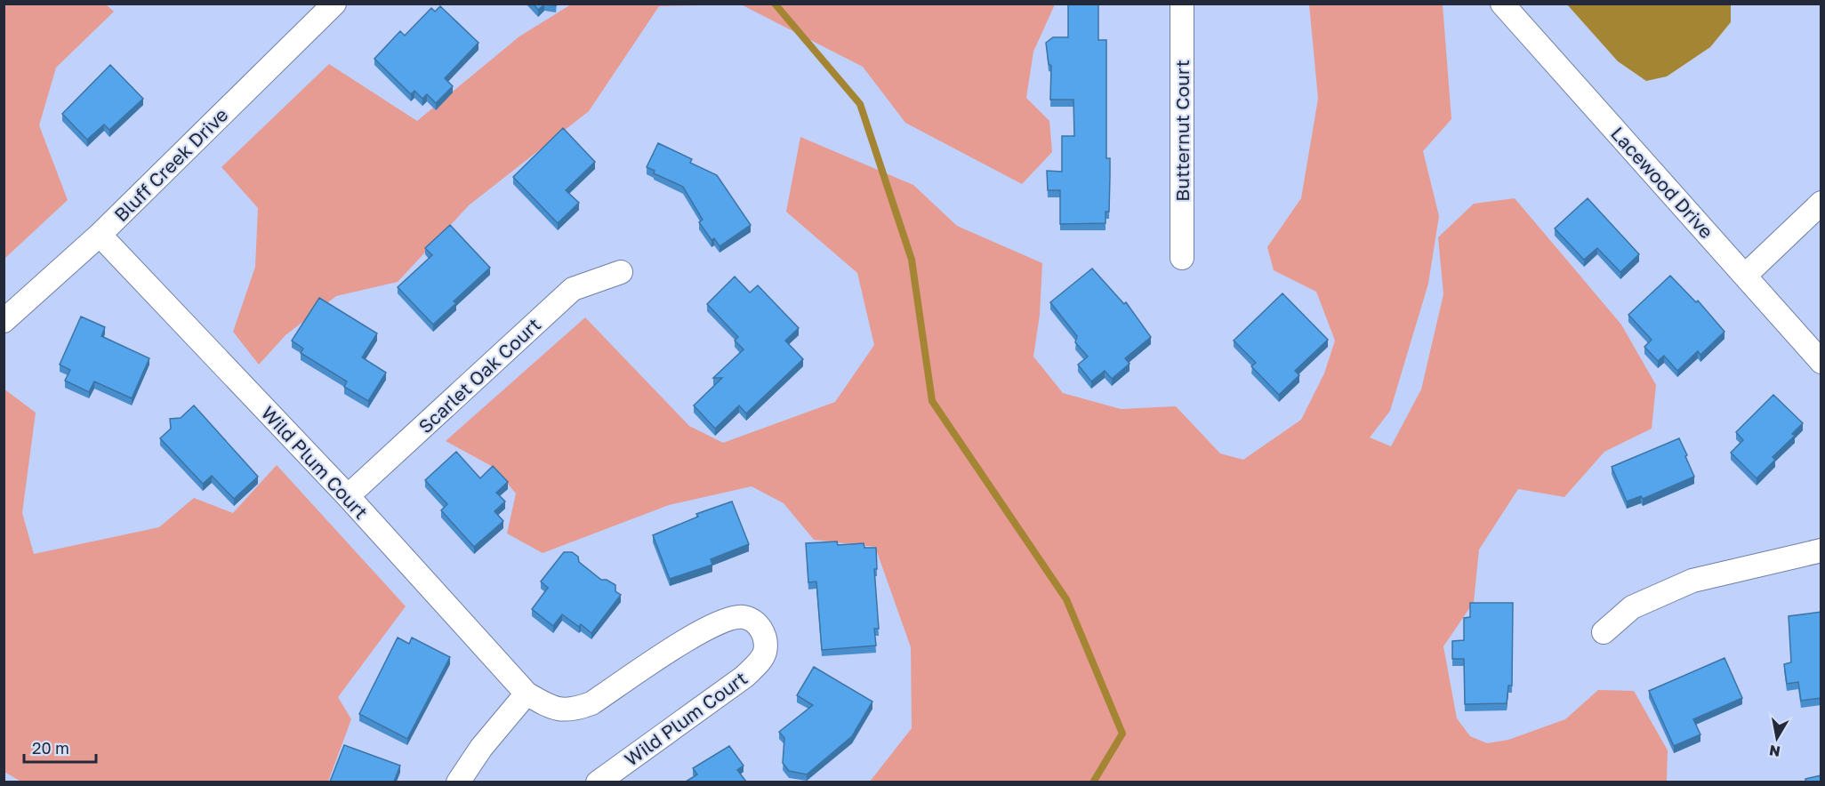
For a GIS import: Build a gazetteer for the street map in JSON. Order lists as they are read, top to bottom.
{
  "streets": {
    "street": [
      "Butternut Court",
      "Bluff Creek Drive",
      "Lacewood Drive",
      "Scarlet Oak Court",
      "Wild Plum Court"
    ]
  },
  "crossings": [
    ["Bluff Creek Drive", "Wild Plum Court"],
    ["Scarlet Oak Court", "Wild Plum Court"]
  ],
  "scale_bar": "20 m",
  "north": "bottom"
}
